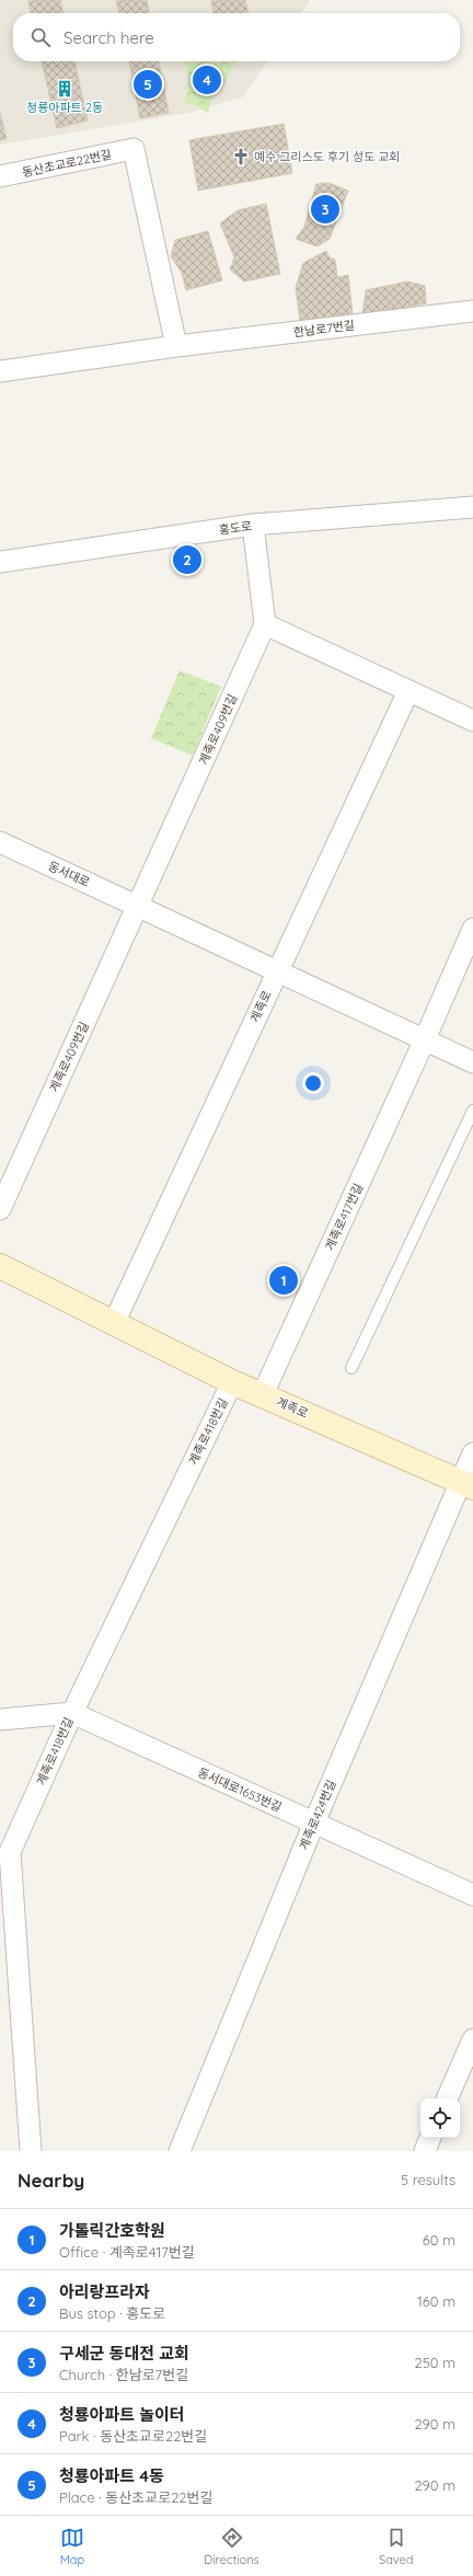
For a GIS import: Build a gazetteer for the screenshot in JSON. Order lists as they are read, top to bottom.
{
  "streets": {
    "main road": ["계족로"],
    "street": [
      "동산초교로22번길",
      "한남로7번길",
      "홍도로",
      "계족로409번길",
      "동서대로",
      "계족로417번길",
      "계족로418번길",
      "동서대로1653번길",
      "계족로424번길"
    ]
  },
  "crossings": [
    ["동산초교로22번길", "한남로7번길"],
    ["계족로409번길", "동서대로"],
    ["계족로", "계족로417번길"],
    ["계족로", "계족로418번길"],
    ["계족로", "계족로424번길"],
    ["계족로418번길", "동서대로1653번길"],
    ["동서대로1653번길", "계족로424번길"]
  ],
  "places": {
    "building": ["청룡아파트 2동"],
    "church": ["예수 그리스도 후기 성도 교회"]
  },
  "page": {
    "search": "Search here",
    "pins": [
      "4",
      "5",
      "3",
      "2",
      "1"
    ],
    "heading": ["Nearby", "5 results"],
    "list": [
      {
        "mark": "1",
        "name": "가톨릭간호학원",
        "note": "Office · 계족로417번길",
        "value": "60 m"
      },
      {
        "mark": "2",
        "name": "아리랑프라자",
        "note": "Bus stop · 홍도로",
        "value": "160 m"
      },
      {
        "mark": "3",
        "name": "구세군 동대전 교회",
        "note": "Church · 한남로7번길",
        "value": "250 m"
      },
      {
        "mark": "4",
        "name": "청룡아파트 놀이터",
        "note": "Park · 동산초교로22번길",
        "value": "290 m"
      },
      {
        "mark": "5",
        "name": "청룡아파트 4동",
        "note": "Place · 동산초교로22번길",
        "value": "290 m"
      }
    ],
    "nav": ["Map", "Directions", "Saved"]
  }
}
